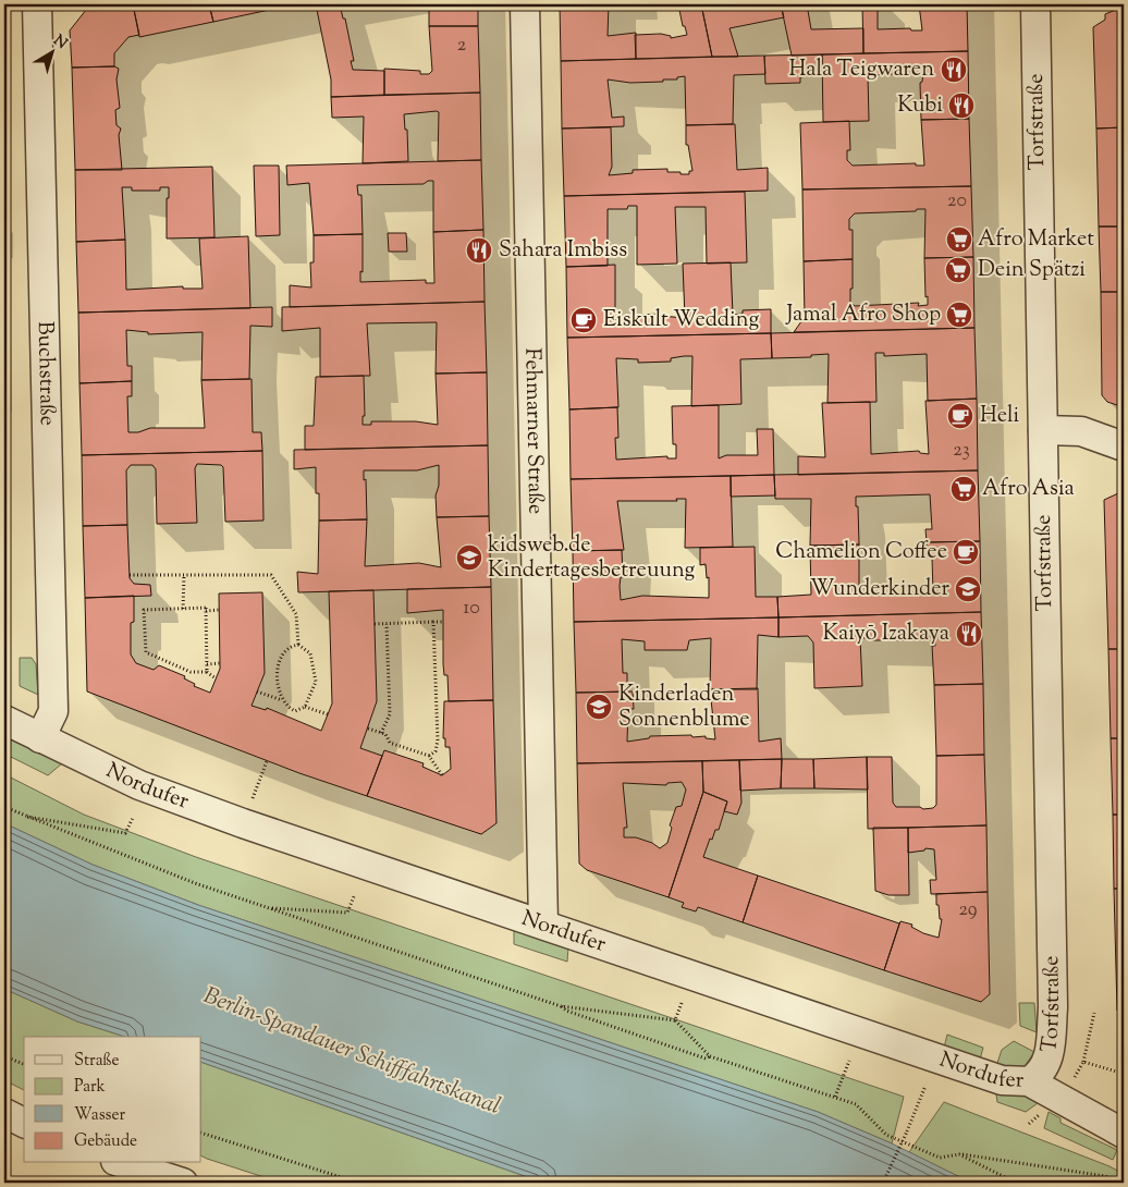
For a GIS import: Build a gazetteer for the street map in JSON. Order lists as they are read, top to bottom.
{
  "streets": {
    "street": [
      "Torfstraße",
      "Buchstraße",
      "Fehmarner Straße",
      "Nordufer"
    ]
  },
  "crossings": [
    ["Torfstraße", "Nordufer"],
    ["Buchstraße", "Nordufer"],
    ["Fehmarner Straße", "Nordufer"]
  ],
  "water": ["Berlin-Spandauer Schifffahrtskanal"],
  "places": {
    "restaurant": [
      "Hala Teigwaren",
      "Kubi",
      "Sahara Imbiss",
      "Kaiyō Izakaya"
    ],
    "supermarket": [
      "Afro Market",
      "Dein Spätzi",
      "Jamal Afro Shop",
      "Afro Asia"
    ],
    "cafe": ["Eiskult Wedding", "Heli", "Chamelion Coffee"],
    "school or university": ["kidsweb.de Kindertagesbetreuung", "Wunderkinder", "Kinderladen Sonnenblume"]
  },
  "house_numbers": [
    "2",
    "20",
    "23",
    "10",
    "29"
  ],
  "legend": [
    "Straße",
    "Park",
    "Wasser",
    "Gebäude"
  ],
  "north": "top right"
}
